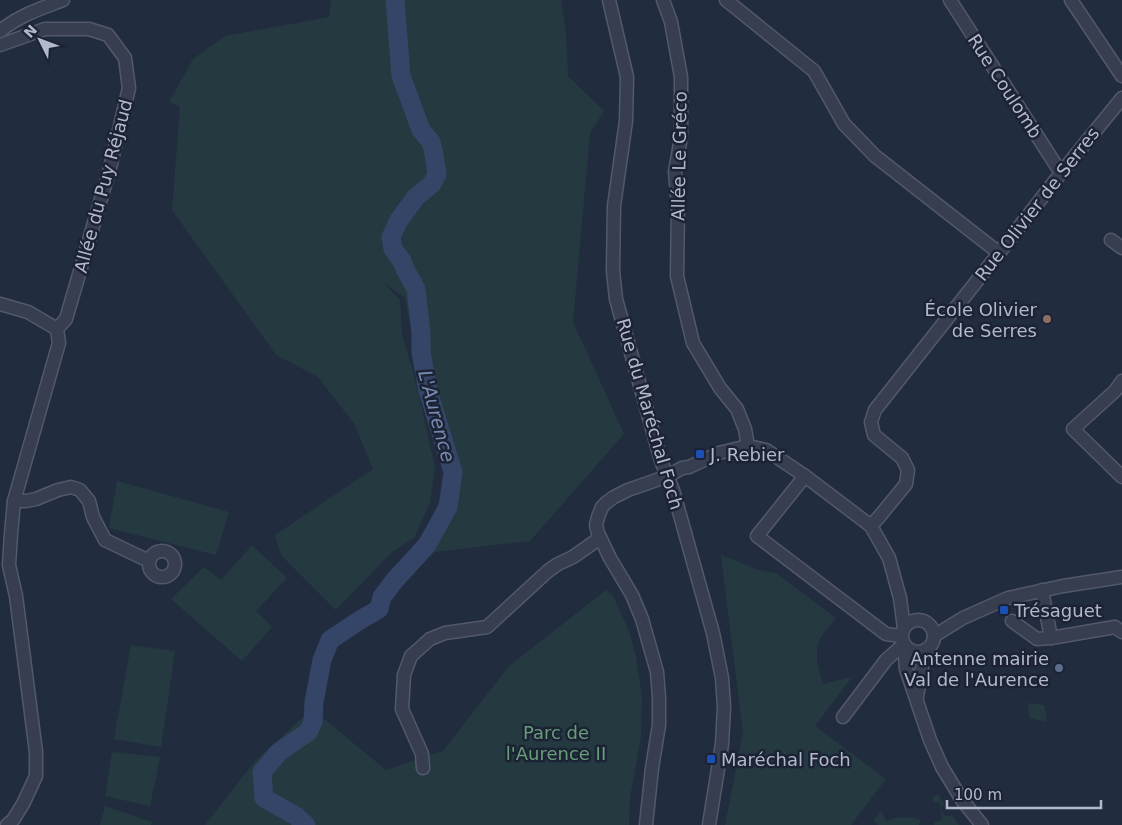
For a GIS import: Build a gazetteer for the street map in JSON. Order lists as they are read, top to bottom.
{
  "streets": {
    "street": [
      "Rue Coulomb",
      "Allée Le Gréco",
      "Allée du Puy Réjaud",
      "Rue Olivier de Serres",
      "Rue du Maréchal Foch"
    ]
  },
  "crossings": [
    ["Rue Coulomb", "Rue Olivier de Serres"]
  ],
  "water": ["L'Aurence"],
  "parks": ["Parc de l'Aurence II"],
  "places": {
    "other": ["École Olivier de Serres", "Antenne mairie Val de l'Aurence"],
    "transit": ["J. Rebier", "Trésaguet", "Maréchal Foch"]
  },
  "scale_bar": "100 m",
  "north": "top left"
}
